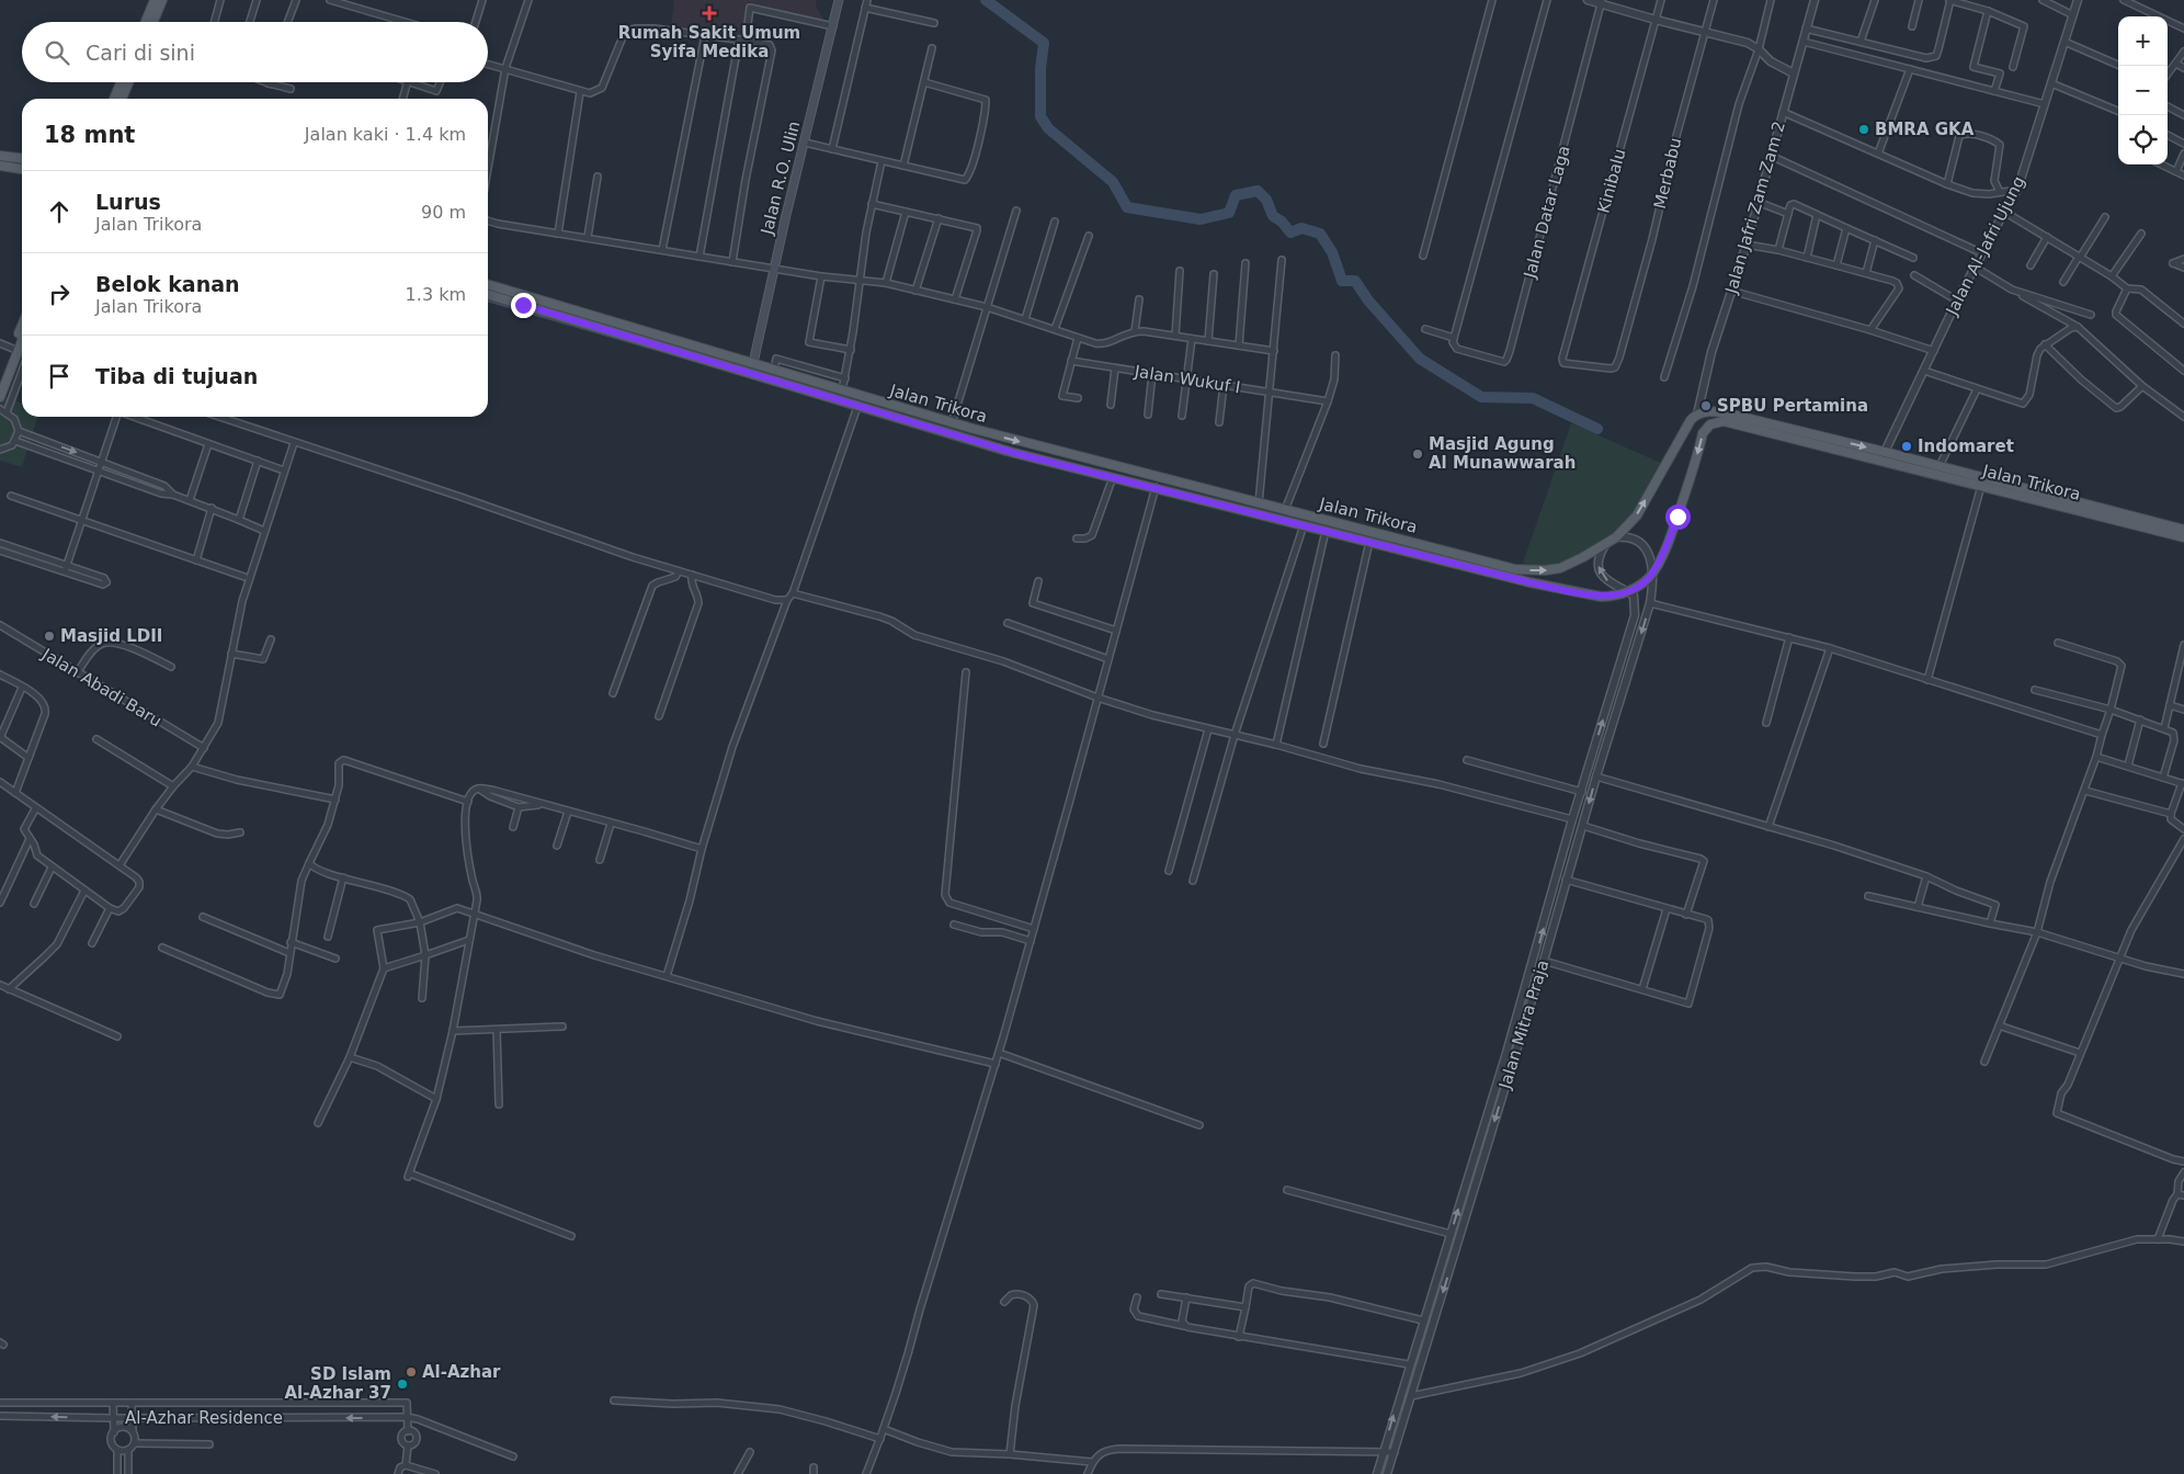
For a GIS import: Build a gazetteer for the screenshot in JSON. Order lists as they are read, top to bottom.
{
  "streets": {
    "main road": ["Jalan R.O. Ulin", "Jalan Trikora"],
    "street": [
      "Merbabu",
      "Kinibalu",
      "Jalan Jafri Zam Zam 2",
      "Jalan Datar Laga",
      "Jalan Al-Jafri Ujung",
      "Jalan Wukuf I",
      "Jalan Abadi Baru",
      "Jalan Mitra Praja",
      "Al-Azhar Residence"
    ]
  },
  "crossings": [
    ["Merbabu", "Kinibalu"],
    ["Jalan R.O. Ulin", "Jalan Trikora"],
    ["Jalan Jafri Zam Zam 2", "Jalan Trikora"],
    ["Jalan Al-Jafri Ujung", "Jalan Trikora"],
    ["Jalan Trikora", "Jalan Mitra Praja"]
  ],
  "places": {
    "health": ["Rumah Sakit Umum Syifa Medika"],
    "other": [
      "BMRA GKA",
      "SPBU Pertamina",
      "Indomaret",
      "Masjid Agung Al Munawwarah",
      "Masjid LDII",
      "Al-Azhar",
      "SD Islam Al-Azhar 37"
    ]
  },
  "page": {
    "map_buttons": ["+", "−"],
    "search": "Cari di sini",
    "heading": ["18 mnt", "Jalan kaki · 1.4 km"],
    "list": [
      ["Lurus", "Jalan Trikora", "90 m"],
      ["Belok kanan", "Jalan Trikora", "1.3 km"],
      "Tiba di tujuan"
    ]
  }
}
